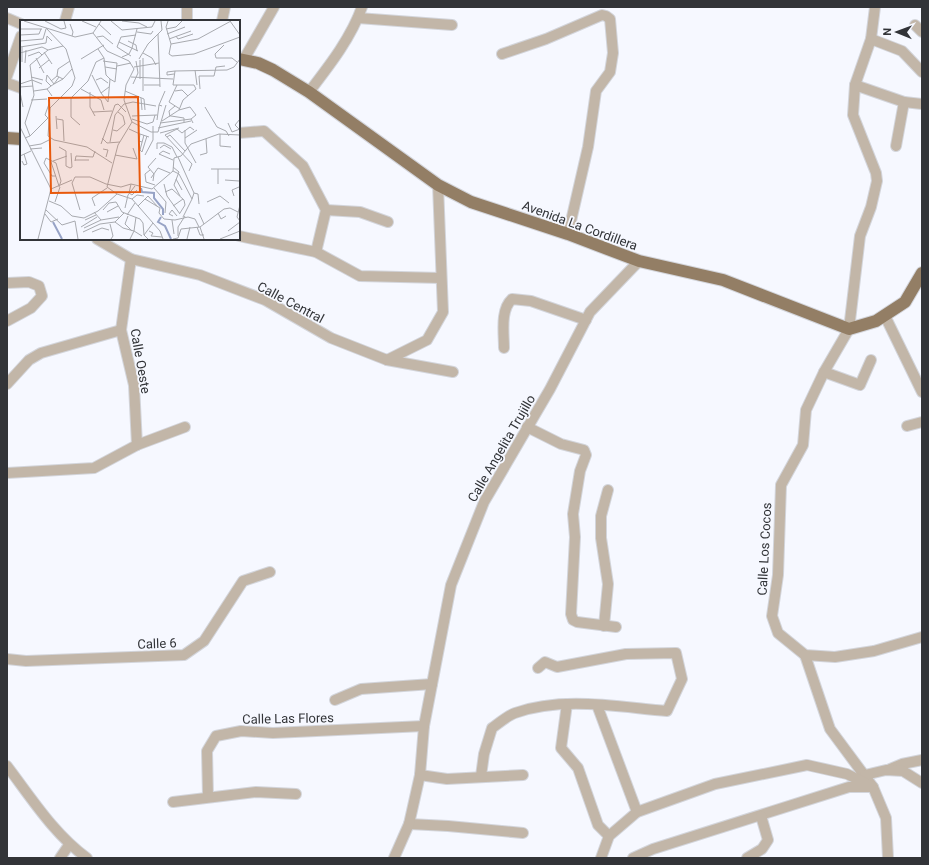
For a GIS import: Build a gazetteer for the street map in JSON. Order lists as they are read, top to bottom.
{
  "streets": {
    "main road": ["Avenida La Cordillera"],
    "street": [
      "Calle Central",
      "Calle Oeste",
      "Calle Angelita Trujillo",
      "Calle Los Cocos",
      "Calle 6",
      "Calle Las Flores"
    ]
  },
  "crossings": [
    ["Avenida La Cordillera", "Calle Angelita Trujillo"],
    ["Avenida La Cordillera", "Calle Los Cocos"],
    ["Calle Central", "Calle Oeste"],
    ["Calle Angelita Trujillo", "Calle Las Flores"]
  ],
  "north": "left"
}
